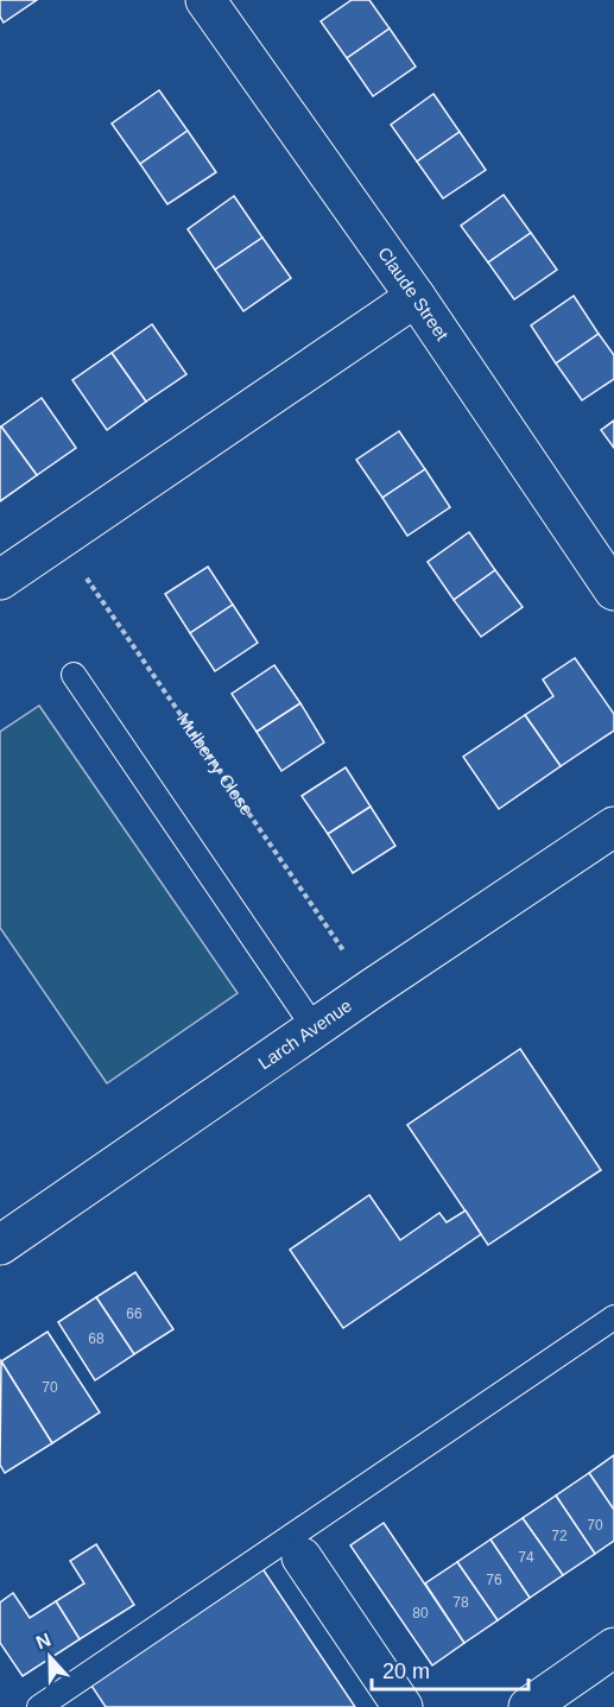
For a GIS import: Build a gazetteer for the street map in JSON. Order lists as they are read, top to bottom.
{
  "streets": {
    "main road": ["Claude Street", "Larch Avenue"],
    "path": ["Mulberry Close"]
  },
  "crossings": [
    ["Mulberry Close", "Larch Avenue"]
  ],
  "house_numbers": [
    "66",
    "68",
    "70",
    "70",
    "72",
    "74",
    "76",
    "78",
    "80"
  ],
  "scale_bar": "20 m",
  "north": "top"
}
